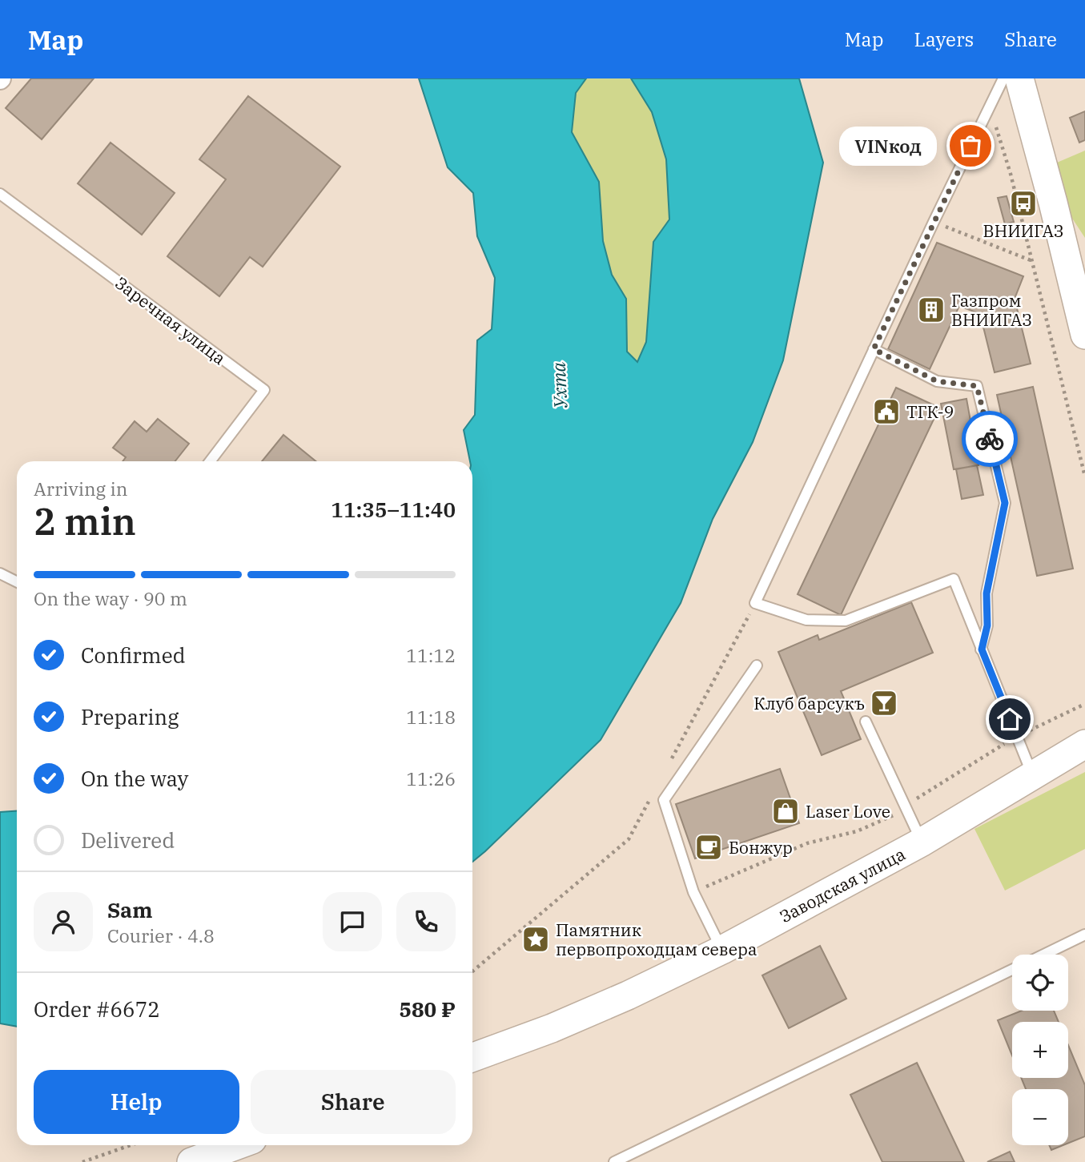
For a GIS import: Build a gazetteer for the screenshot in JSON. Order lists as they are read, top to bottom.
{
  "streets": {
    "street": ["Заводская улица"],
    "lane": ["Заречная улица"]
  },
  "water": ["Ухта"],
  "places": {
    "other": ["VINкод"],
    "bus stop": ["ВНИИГАЗ"],
    "building": ["Газпром ВНИИГАЗ"],
    "public building": ["ТГК-9"],
    "bar": ["Клуб барсукъ"],
    "shop": ["Laser Love"],
    "cafe": ["Бонжур"],
    "place": ["Памятник первопроходцам севера"]
  },
  "page": {
    "header": "Map",
    "nav": ["Map", "Layers", "Share"],
    "bubble": "VINкод",
    "heading": ["2 min", "Arriving in", "11:35–11:40"],
    "panel": [
      "Sam",
      "Courier · 4.8",
      "Order #6672",
      "580 ₽"
    ],
    "bar": "On the way · 90 m",
    "list": [
      ["Confirmed", "11:12"],
      ["Preparing", "11:18"],
      ["On the way", "11:26"],
      "Delivered"
    ],
    "map_buttons": ["+", "−"],
    "buttons": ["Help", "Share"]
  }
}
